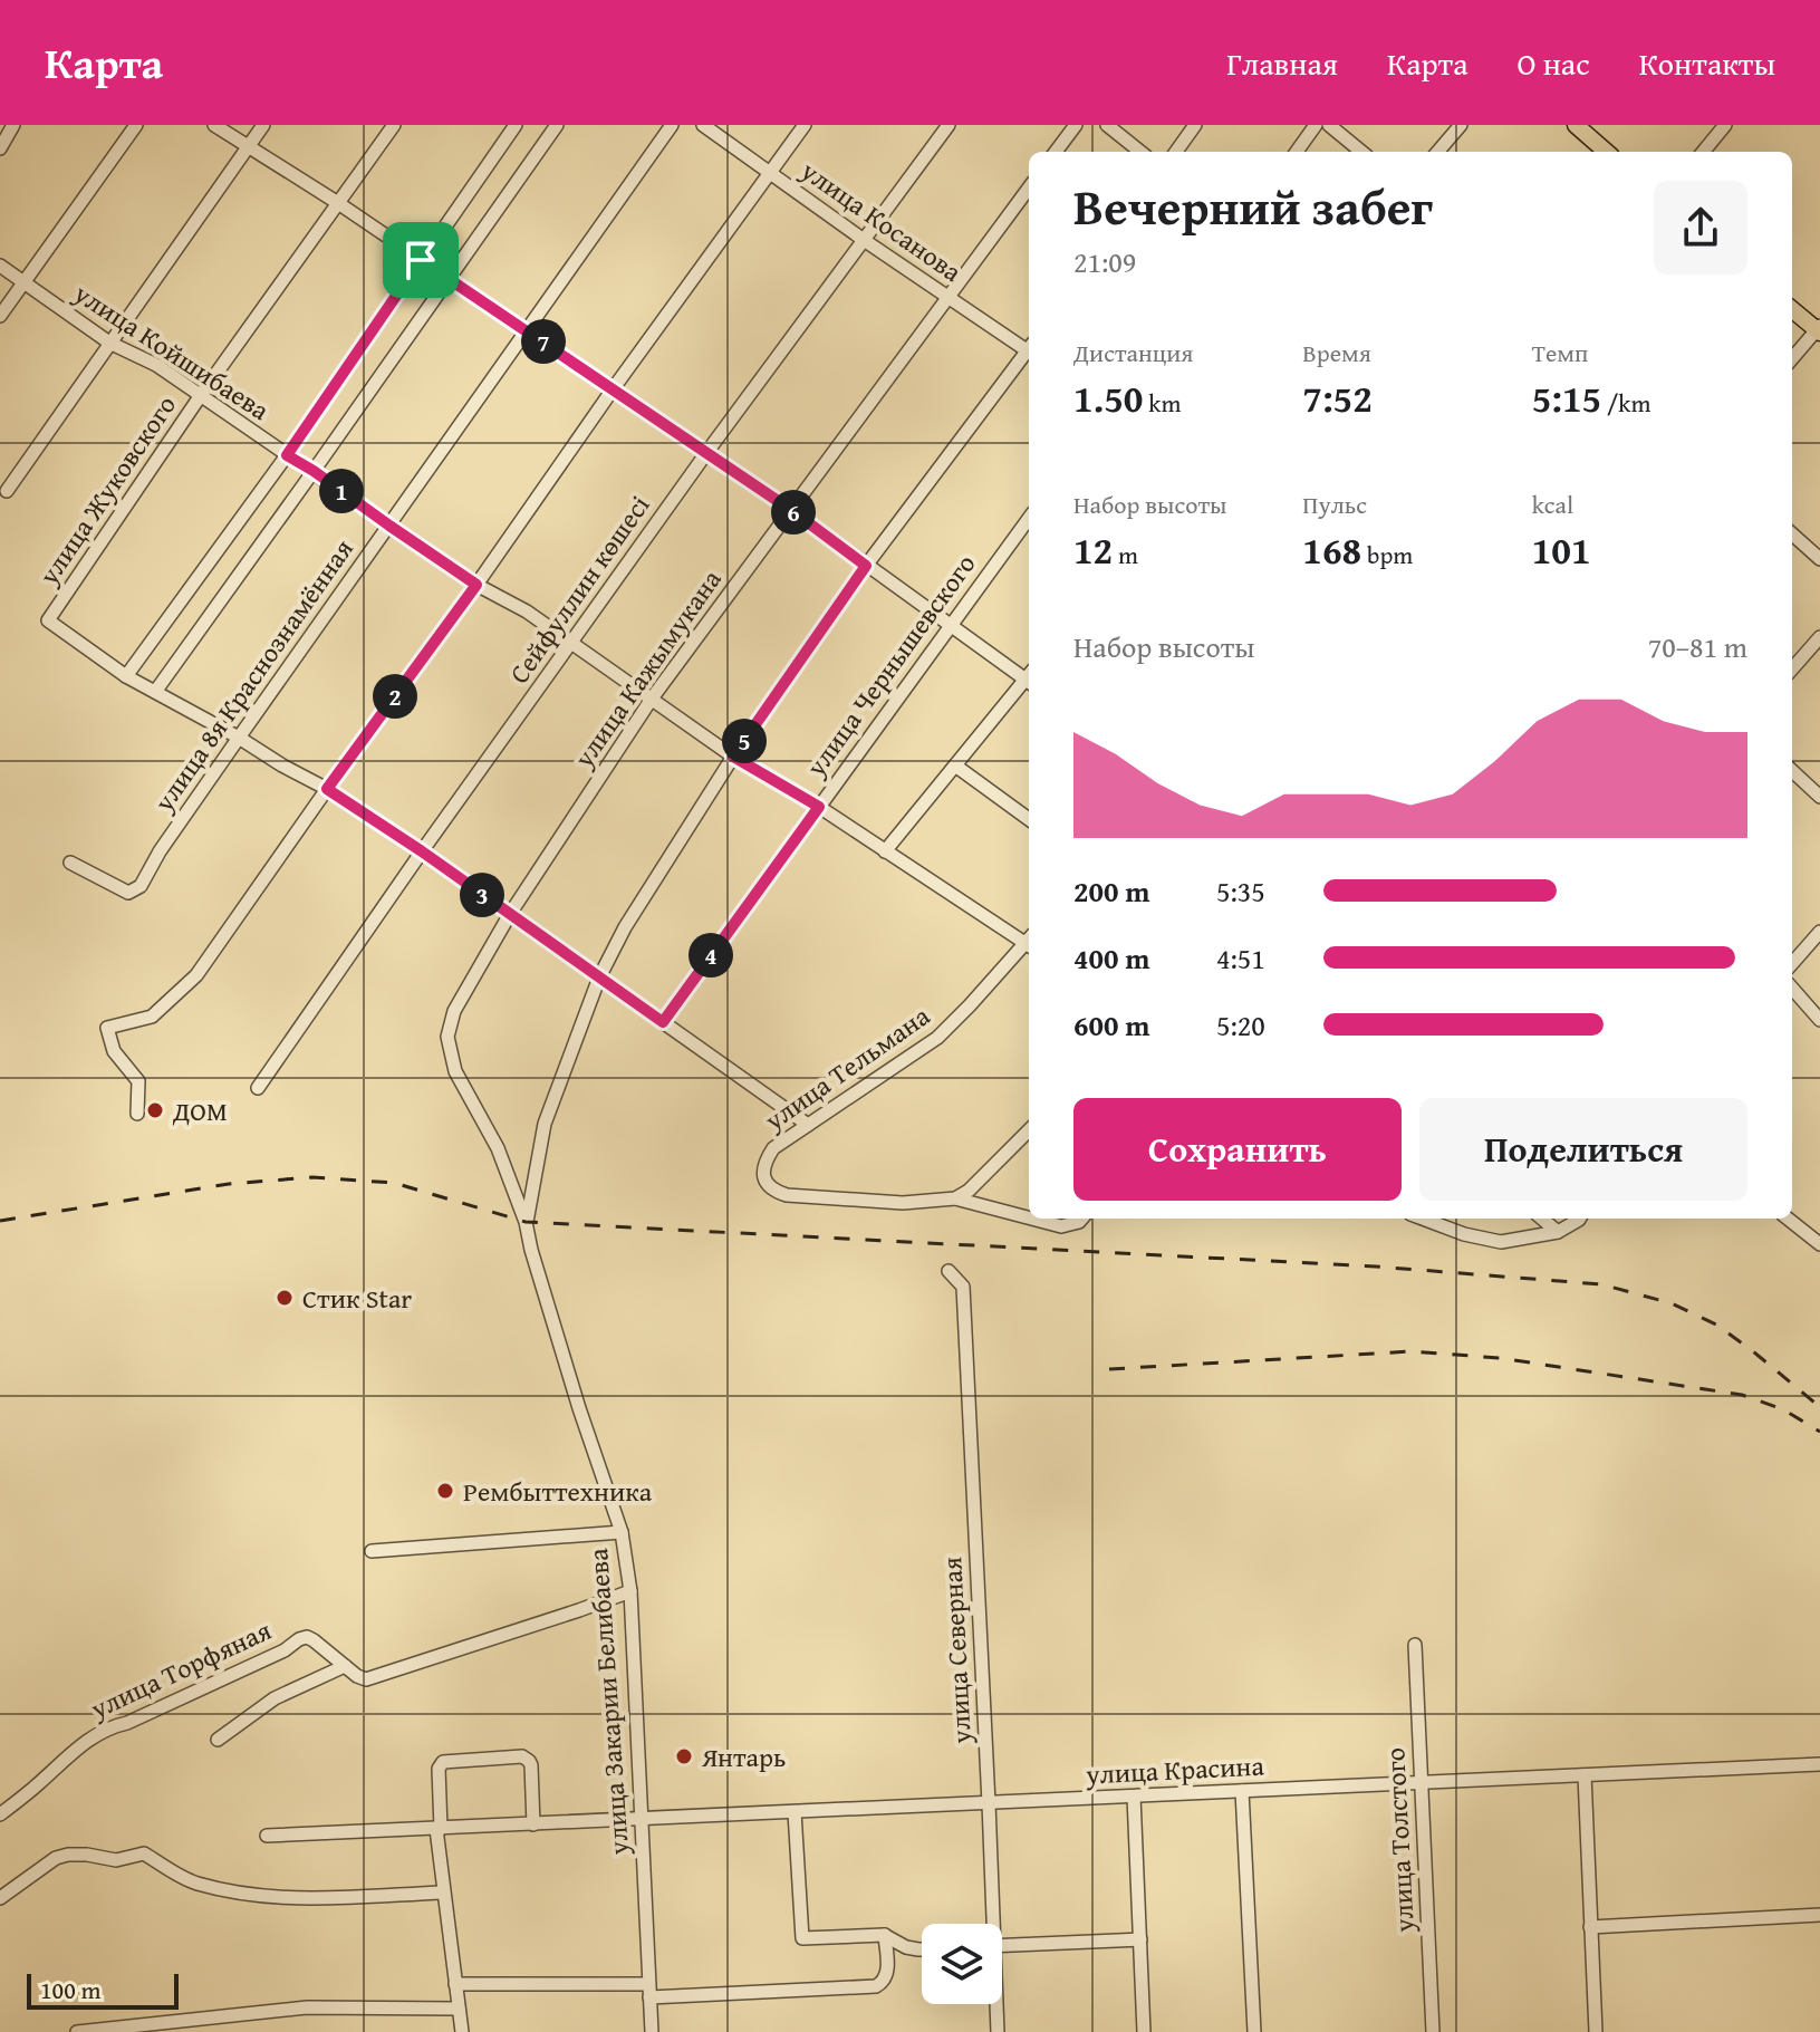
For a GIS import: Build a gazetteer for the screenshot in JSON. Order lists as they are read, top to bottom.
{
  "streets": {
    "street": [
      "улица Косанова",
      "улица Койшибаева",
      "улица Жуковского",
      "Сейфуллин көшесі",
      "улица Чернышевского",
      "улица Кажымукана",
      "улица 8я Краснознамённая",
      "улица Тельмана",
      "улица Северная",
      "улица Торфяная",
      "улица Закарии Белибаева",
      "улица Красина",
      "улица Толстого"
    ]
  },
  "crossings": [
    ["улица Косанова", "Сейфуллин көшесі"],
    ["улица Косанова", "улица Кажымукана"],
    ["улица Койшибаева", "улица Жуковского"],
    ["улица Койшибаева", "Сейфуллин көшесі"],
    ["улица Койшибаева", "улица Чернышевского"],
    ["улица Койшибаева", "улица Кажымукана"],
    ["улица Койшибаева", "улица 8я Краснознамённая"],
    ["улица Кажымукана", "улица Закарии Белибаева"],
    ["улица Северная", "улица Красина"],
    ["улица Торфяная", "улица Закарии Белибаева"],
    ["улица Закарии Белибаева", "улица Красина"],
    ["улица Красина", "улица Толстого"]
  ],
  "places": [
    "ДОМ",
    "Стик Star",
    "Рембыттехника",
    "Янтарь"
  ],
  "scale_bar": "100 m",
  "page": {
    "header": "Карта",
    "nav": [
      "Главная",
      "Карта",
      "О нас",
      "Контакты"
    ],
    "heading": ["Вечерний забег", "21:09"],
    "stats": [
      ["Дистанция", "1.50 km"],
      ["Время", "7:52"],
      ["Темп", "5:15 /km"],
      ["Набор высоты", "12 m"],
      ["Пульс", "168 bpm"],
      ["kcal", "101"]
    ],
    "pins": [
      "7",
      "1",
      "6",
      "2",
      "5",
      "3",
      "4"
    ],
    "chart": ["Набор высоты", "70–81 m"],
    "list": [
      {
        "name": "200 m",
        "note": "5:35"
      },
      {
        "name": "400 m",
        "note": "4:51"
      },
      {
        "name": "600 m",
        "note": "5:20"
      }
    ],
    "buttons": ["Сохранить", "Поделиться"],
    "scale": "100 m"
  }
}
